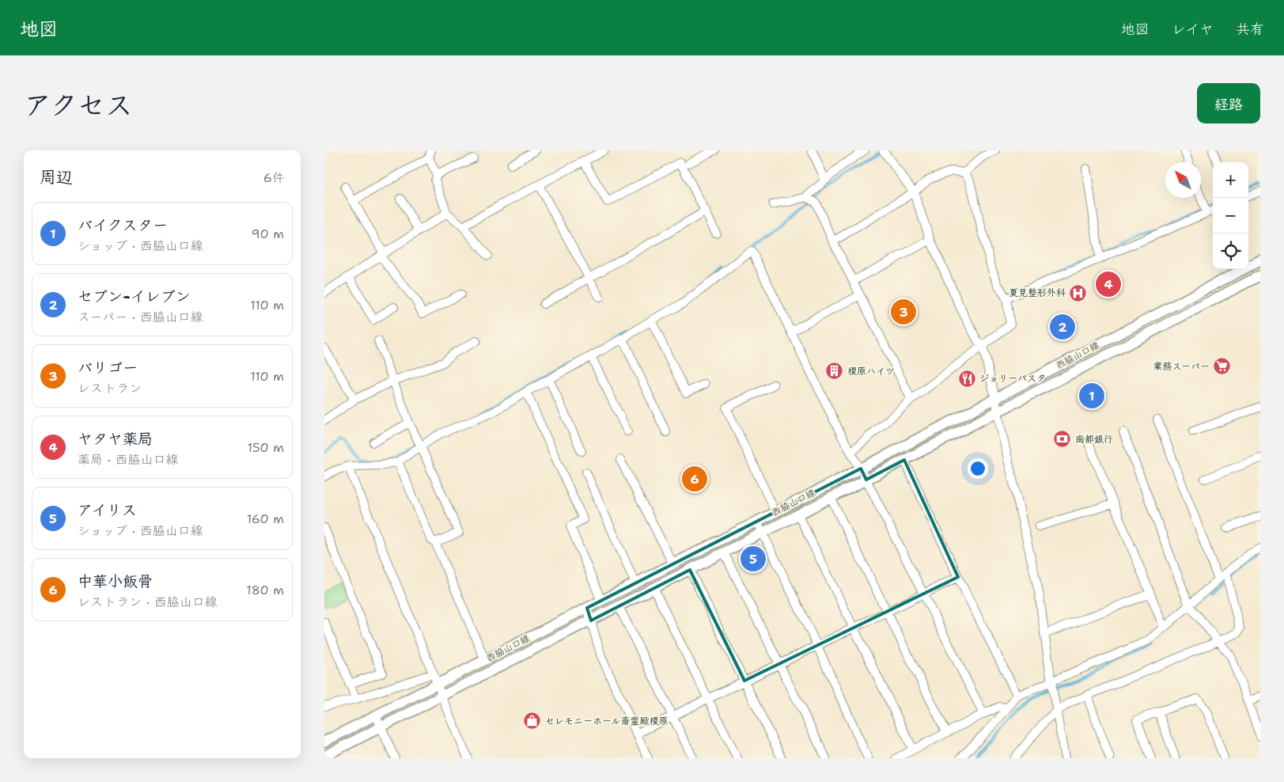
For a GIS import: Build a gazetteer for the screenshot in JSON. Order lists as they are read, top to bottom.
{
  "streets": {
    "street": ["西脇山口線"]
  },
  "places": {
    "hospital": ["夏見整形外科"],
    "supermarket": ["業務スーパー"],
    "building": ["榎原ハイツ"],
    "restaurant": ["ジョリーパスタ"],
    "bank": ["南都銀行"],
    "shop": ["セレモニーホール斎霊殿榎原"]
  },
  "north": "top left",
  "page": {
    "header": "地図",
    "nav": ["地図", "レイヤ", "共有"],
    "title": "アクセス",
    "buttons": "経路",
    "heading": ["周辺", "6件"],
    "map_buttons": ["+", "−"],
    "list": [
      {
        "mark": "1",
        "name": "バイクスター",
        "note": "ショップ · 西脇山口線",
        "value": "90 m"
      },
      {
        "mark": "2",
        "name": "セブン-イレブン",
        "note": "スーパー · 西脇山口線",
        "value": "110 m"
      },
      {
        "mark": "3",
        "name": "バリゴー",
        "note": "レストラン",
        "value": "110 m"
      },
      {
        "mark": "4",
        "name": "ヤタヤ薬局",
        "note": "薬局 · 西脇山口線",
        "value": "150 m"
      },
      {
        "mark": "5",
        "name": "アイリス",
        "note": "ショップ · 西脇山口線",
        "value": "160 m"
      },
      {
        "mark": "6",
        "name": "中華小飯骨",
        "note": "レストラン · 西脇山口線",
        "value": "180 m"
      }
    ],
    "pins": [
      "4",
      "3",
      "2",
      "1",
      "6",
      "5"
    ]
  }
}
